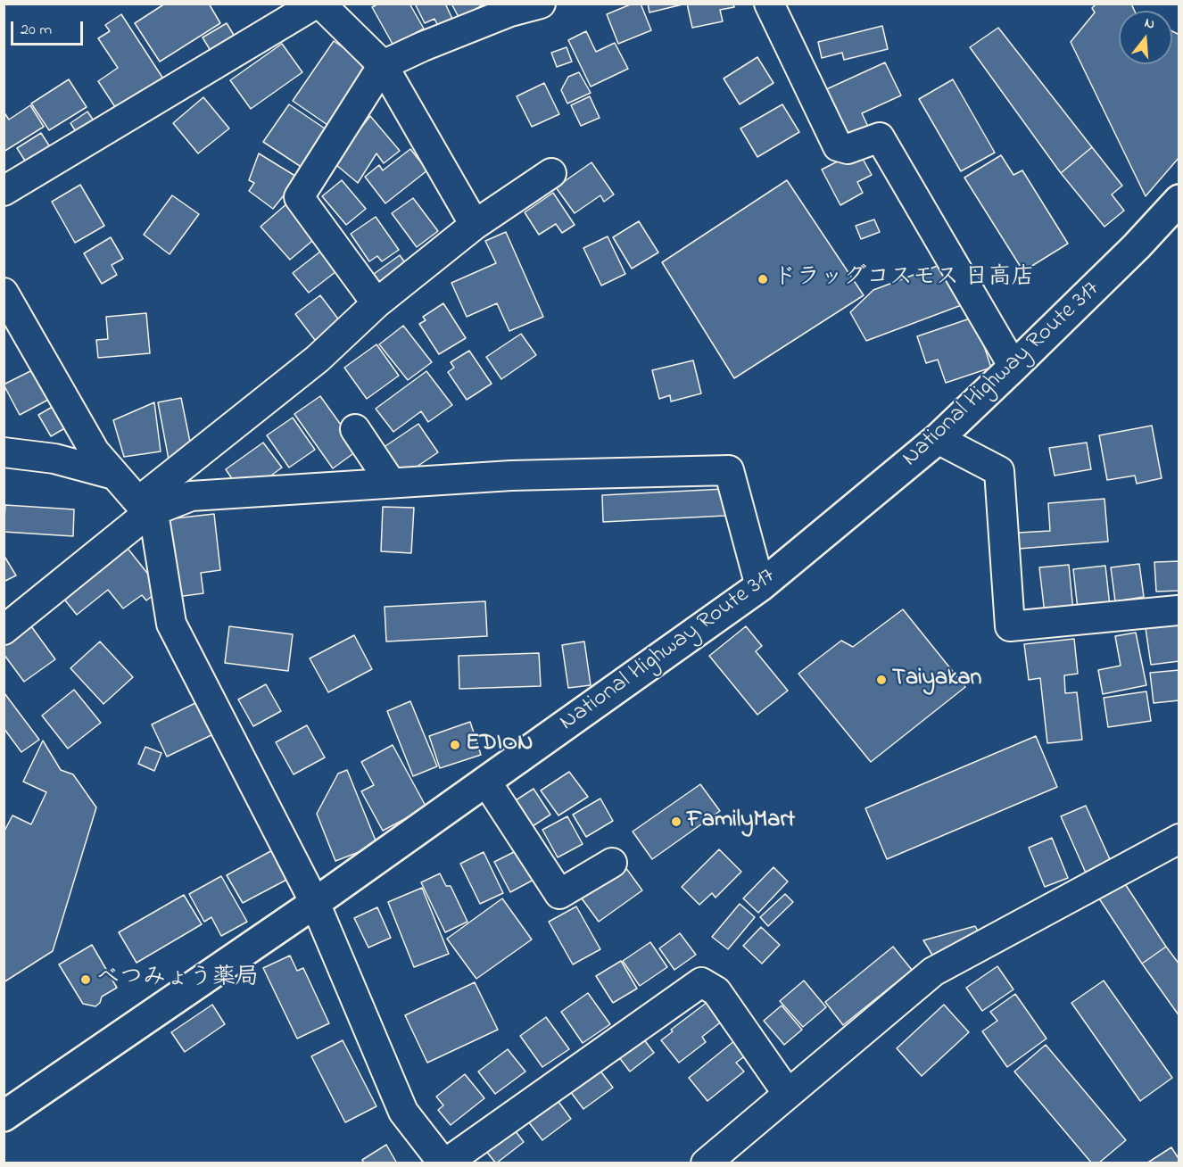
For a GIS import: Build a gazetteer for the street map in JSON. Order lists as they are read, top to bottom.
{
  "streets": {
    "highway": ["National Highway Route 317"]
  },
  "places": [
    "ドラッグコスモス 日高店",
    "Taiyakan",
    "EDION",
    "FamilyMart",
    "べつみょう薬局"
  ],
  "scale_bar": "20 m",
  "north": "top"
}
